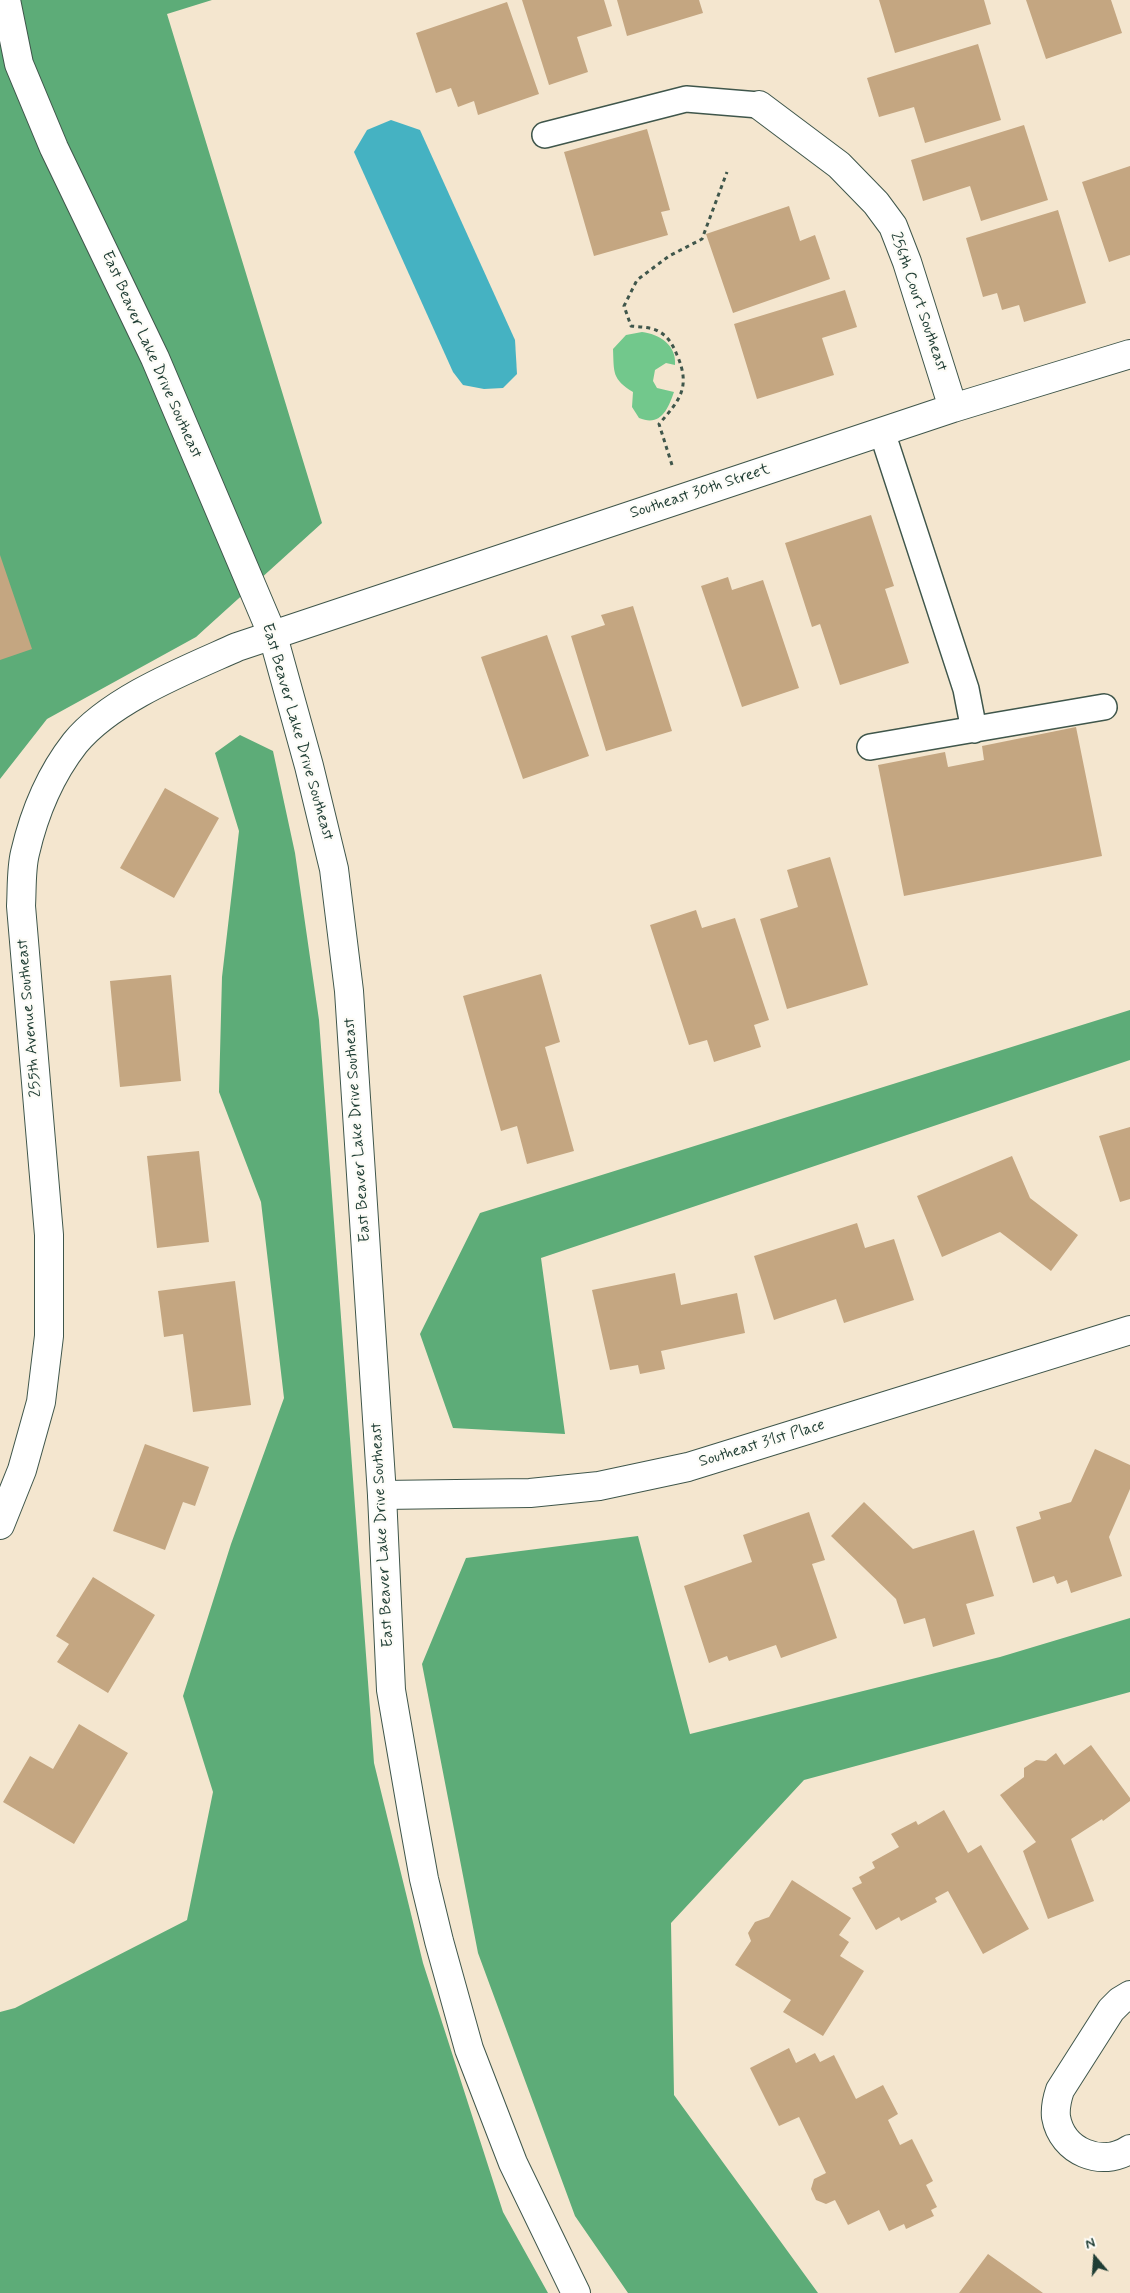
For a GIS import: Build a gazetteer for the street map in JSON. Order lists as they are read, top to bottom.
{
  "streets": {
    "street": [
      "256th Court Southeast",
      "East Beaver Lake Drive Southeast",
      "Southeast 30th Street",
      "255th Avenue Southeast",
      "Southeast 31st Place"
    ]
  },
  "crossings": [
    ["256th Court Southeast", "Southeast 30th Street"],
    ["East Beaver Lake Drive Southeast", "Southeast 30th Street"],
    ["East Beaver Lake Drive Southeast", "255th Avenue Southeast"],
    ["East Beaver Lake Drive Southeast", "Southeast 31st Place"],
    ["Southeast 30th Street", "255th Avenue Southeast"]
  ],
  "north": "top"
}
